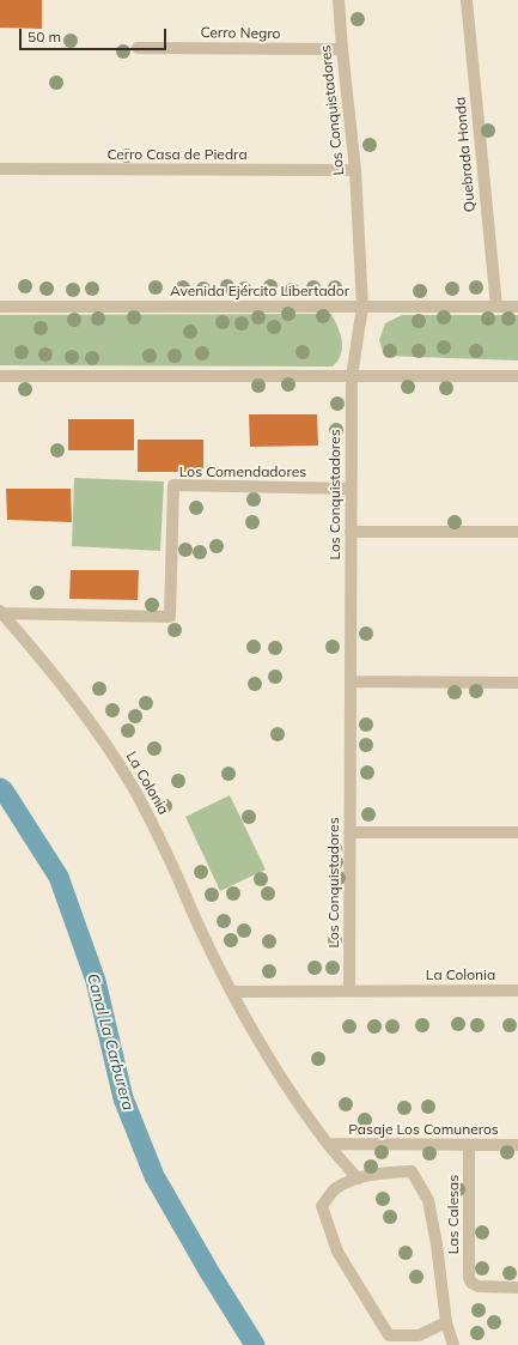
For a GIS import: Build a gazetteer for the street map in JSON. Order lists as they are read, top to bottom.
{
  "streets": {
    "street": [
      "Cerro Negro",
      "Los Conquistadores",
      "Cerro Casa de Piedra",
      "Quebrada Honda",
      "Avenida Ejército Libertador",
      "Los Comendadores",
      "La Colonia",
      "Pasaje Los Comuneros",
      "Las Calesas"
    ]
  },
  "crossings": [
    ["Cerro Negro", "Los Conquistadores"],
    ["Los Conquistadores", "Cerro Casa de Piedra"],
    ["Los Conquistadores", "Avenida Ejército Libertador"],
    ["Los Conquistadores", "Los Comendadores"],
    ["Los Conquistadores", "La Colonia"],
    ["Quebrada Honda", "Avenida Ejército Libertador"],
    ["Los Comendadores", "La Colonia"],
    ["La Colonia", "Pasaje Los Comuneros"],
    ["Pasaje Los Comuneros", "Las Calesas"]
  ],
  "water": ["Canal La Carburera"],
  "scale_bar": "50 m"
}
